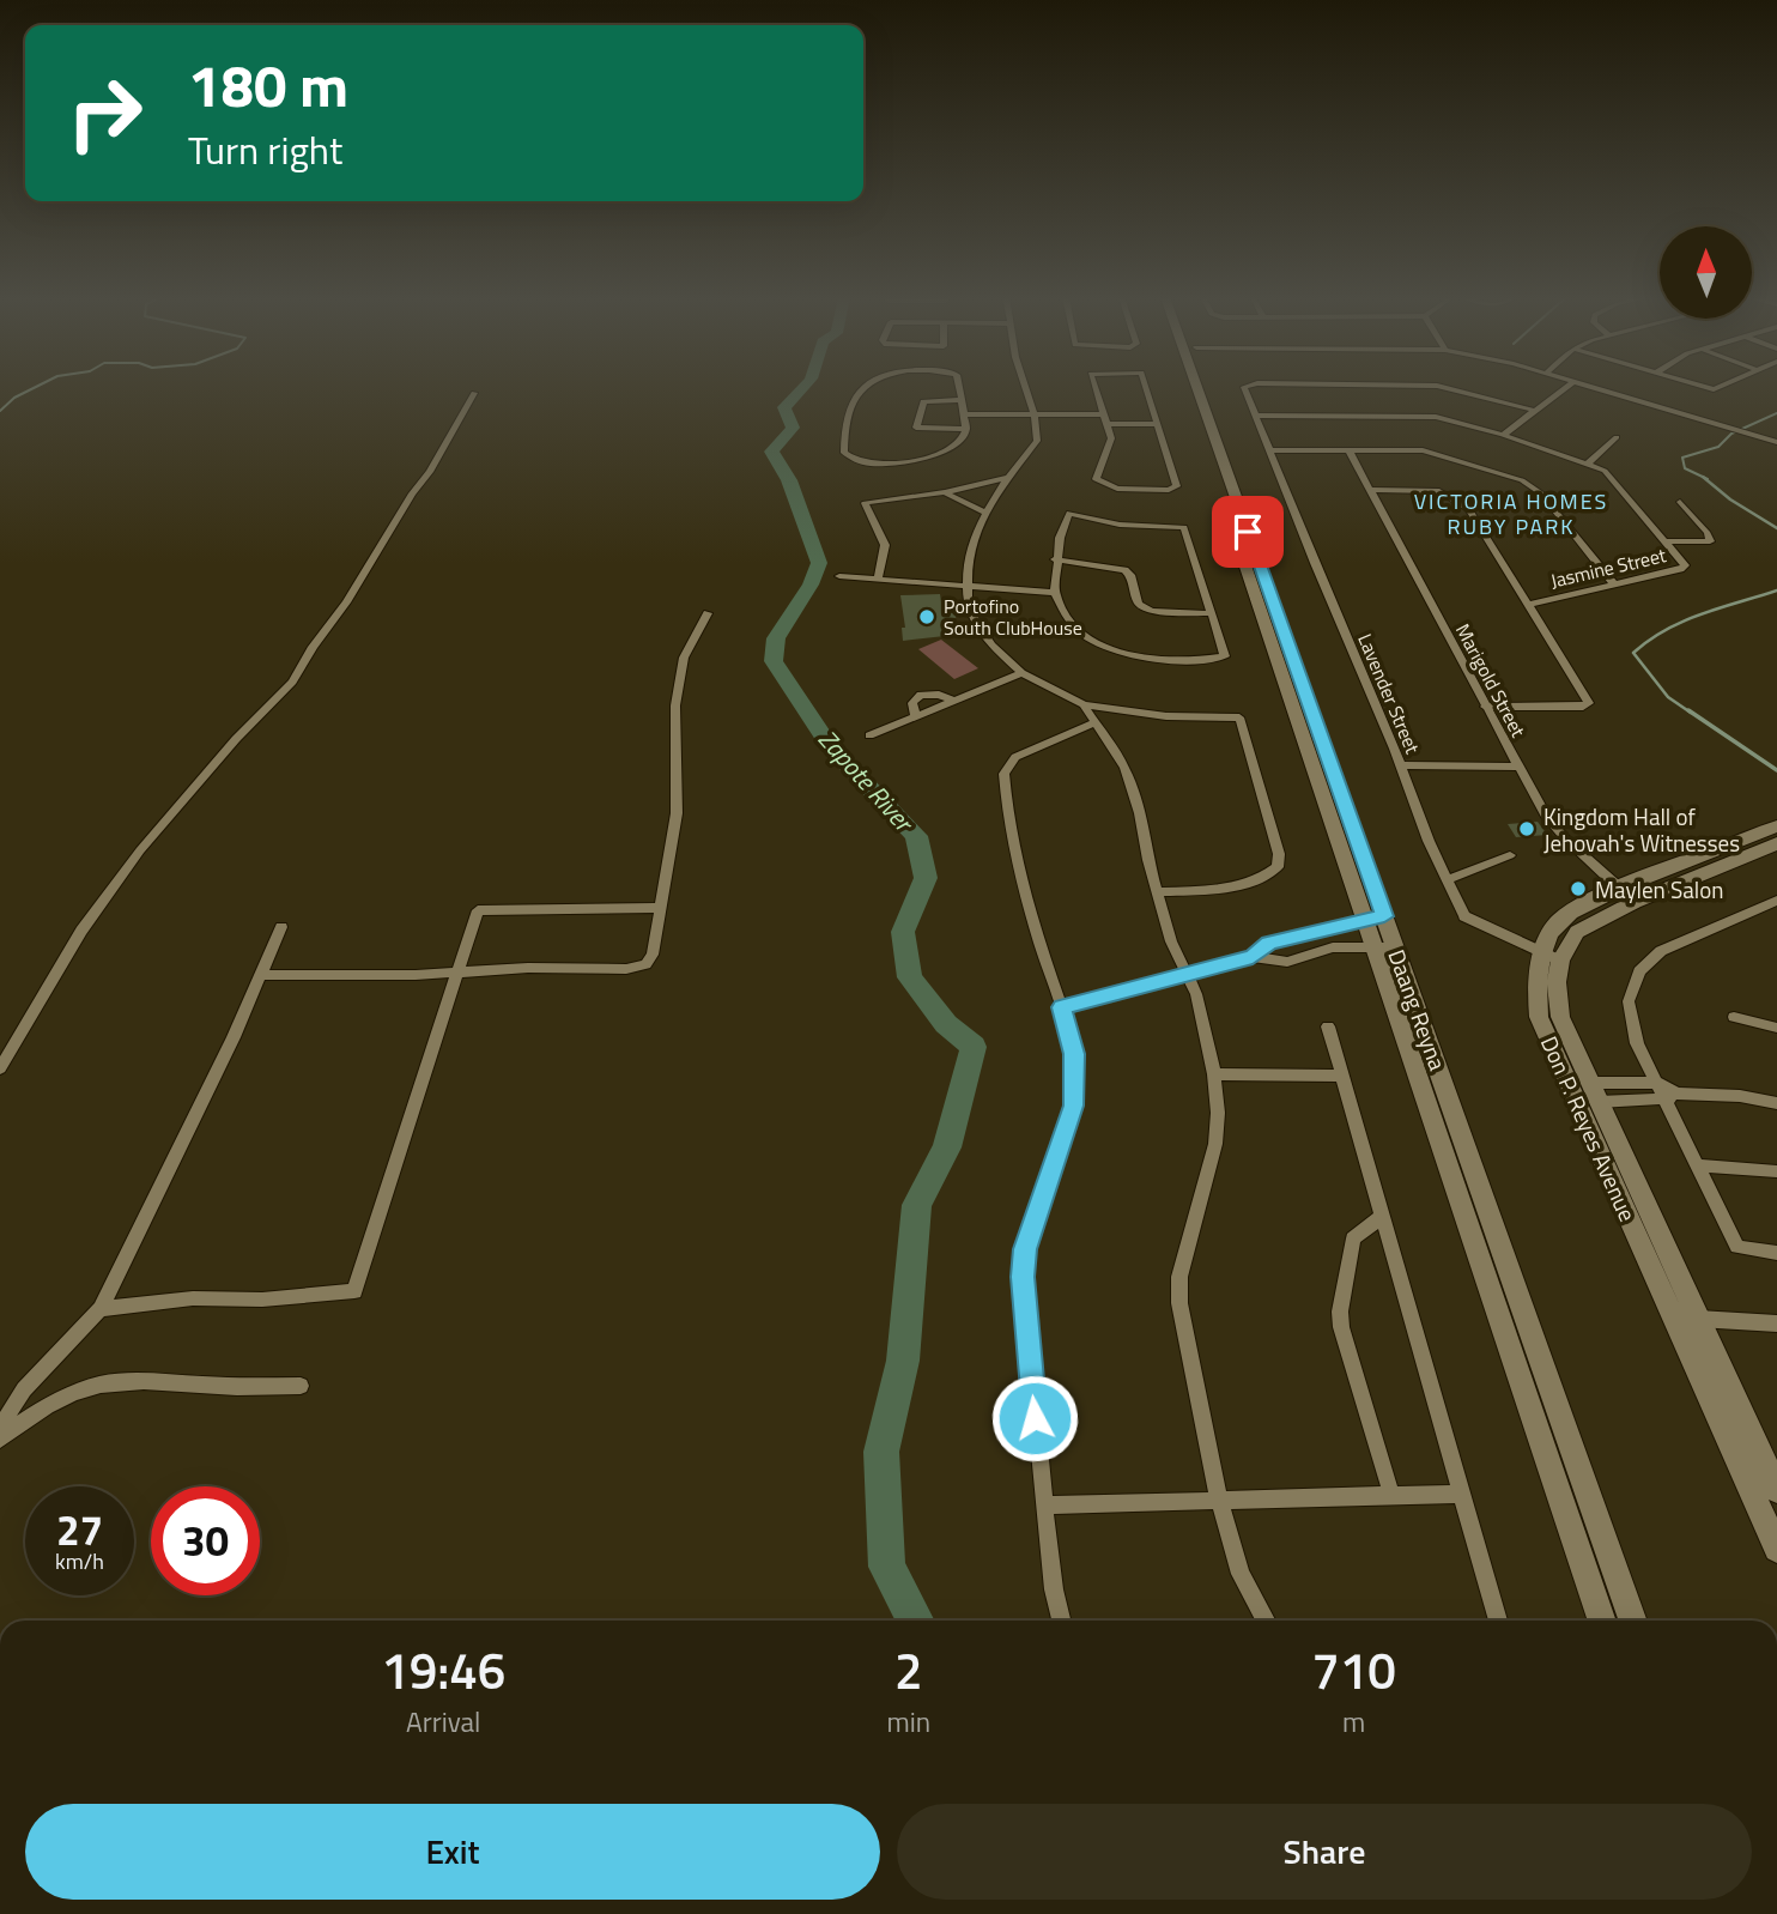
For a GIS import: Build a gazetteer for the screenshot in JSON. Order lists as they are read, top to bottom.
{
  "streets": {
    "main road": ["Daang Reyna", "Don P. Reyes Avenue"],
    "street": ["Jasmine Street", "Marigold Street", "Lavender Street"]
  },
  "crossings": [
    ["Jasmine Street", "Marigold Street"],
    ["Jasmine Street", "Lavender Street"],
    ["Marigold Street", "Don P. Reyes Avenue"],
    ["Lavender Street", "Don P. Reyes Avenue"]
  ],
  "districts": ["VICTORIA HOMES RUBY PARK"],
  "water": ["Zapote River"],
  "places": ["Portofino South ClubHouse", "Kingdom Hall of Jehovah's Witnesses", "Maylen Salon"],
  "north": "top",
  "page": {
    "turn": ["180 m", "Turn right"],
    "speed": "27 km/h",
    "limit": "30",
    "eta": [
      "19:46",
      "Arrival",
      "2",
      "min",
      "710",
      "m"
    ],
    "buttons": ["Exit", "Share"]
  }
}
